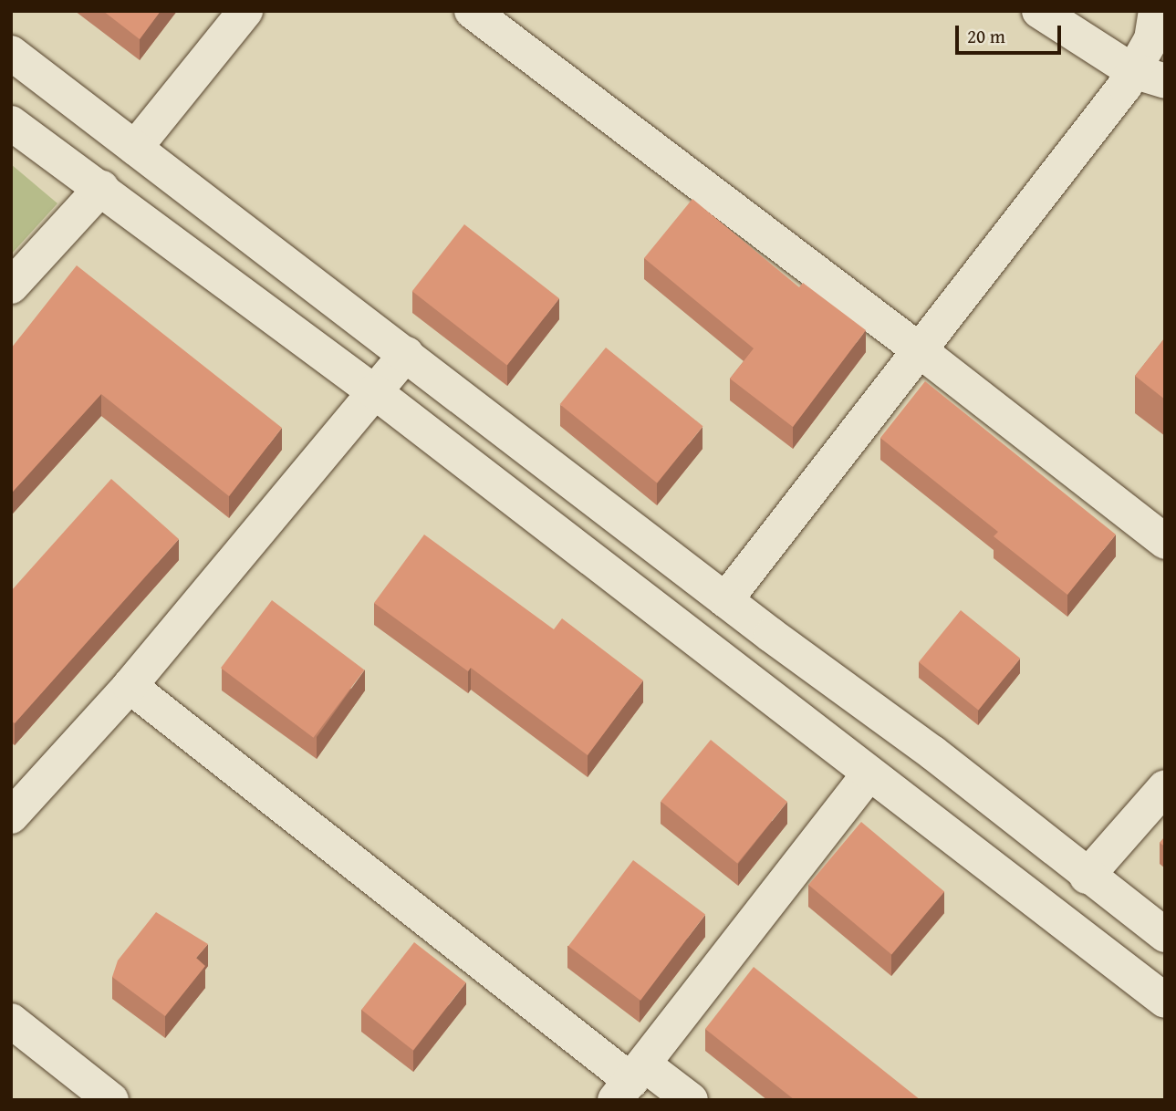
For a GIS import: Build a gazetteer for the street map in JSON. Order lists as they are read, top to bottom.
{
  "scale_bar": "20 m"
}
